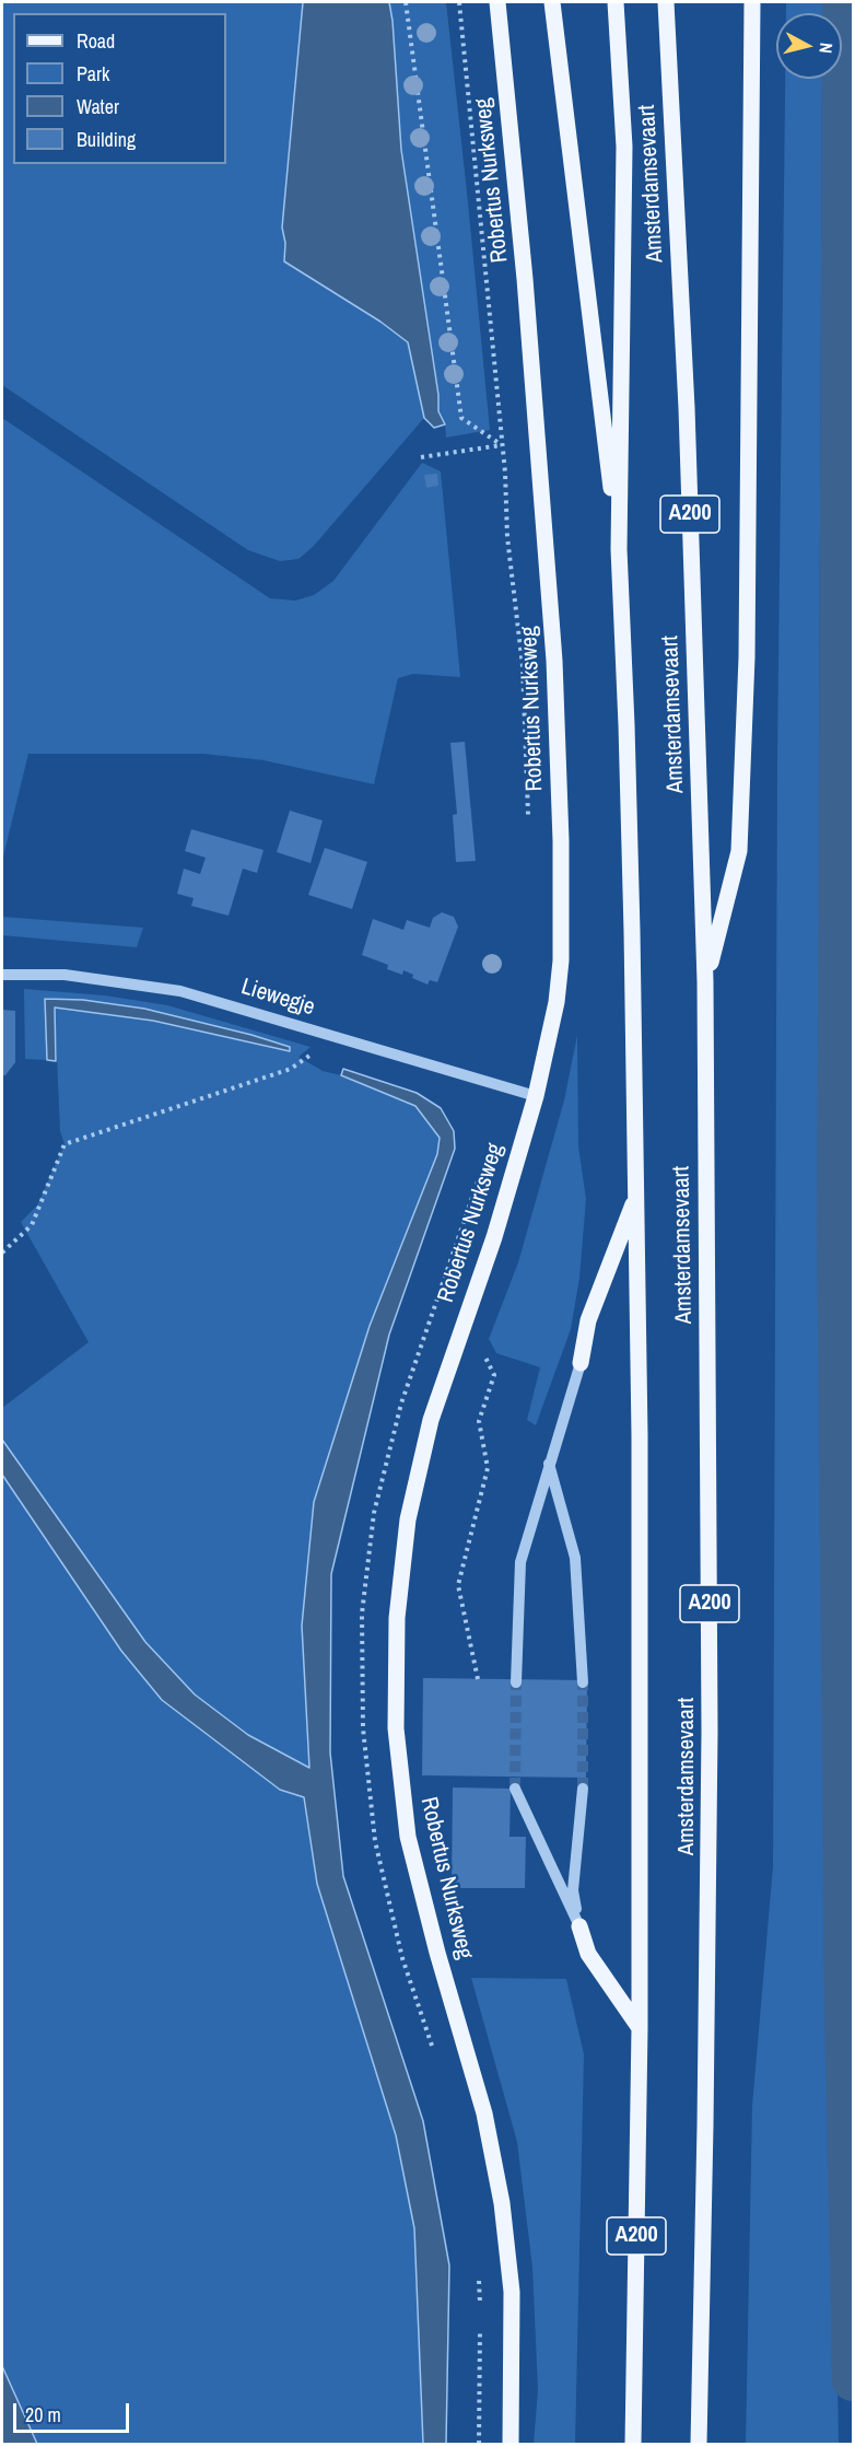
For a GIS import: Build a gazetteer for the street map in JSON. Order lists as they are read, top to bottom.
{
  "streets": {
    "main road": ["Robertus Nurksweg", "Amsterdamsevaart", "A200"],
    "street": ["Liewegje"]
  },
  "crossings": [
    ["Robertus Nurksweg", "Liewegje"],
    ["Amsterdamsevaart", "A200"]
  ],
  "legend": [
    "Road",
    "Park",
    "Water",
    "Building"
  ],
  "scale_bar": "20 m",
  "north": "right"
}
